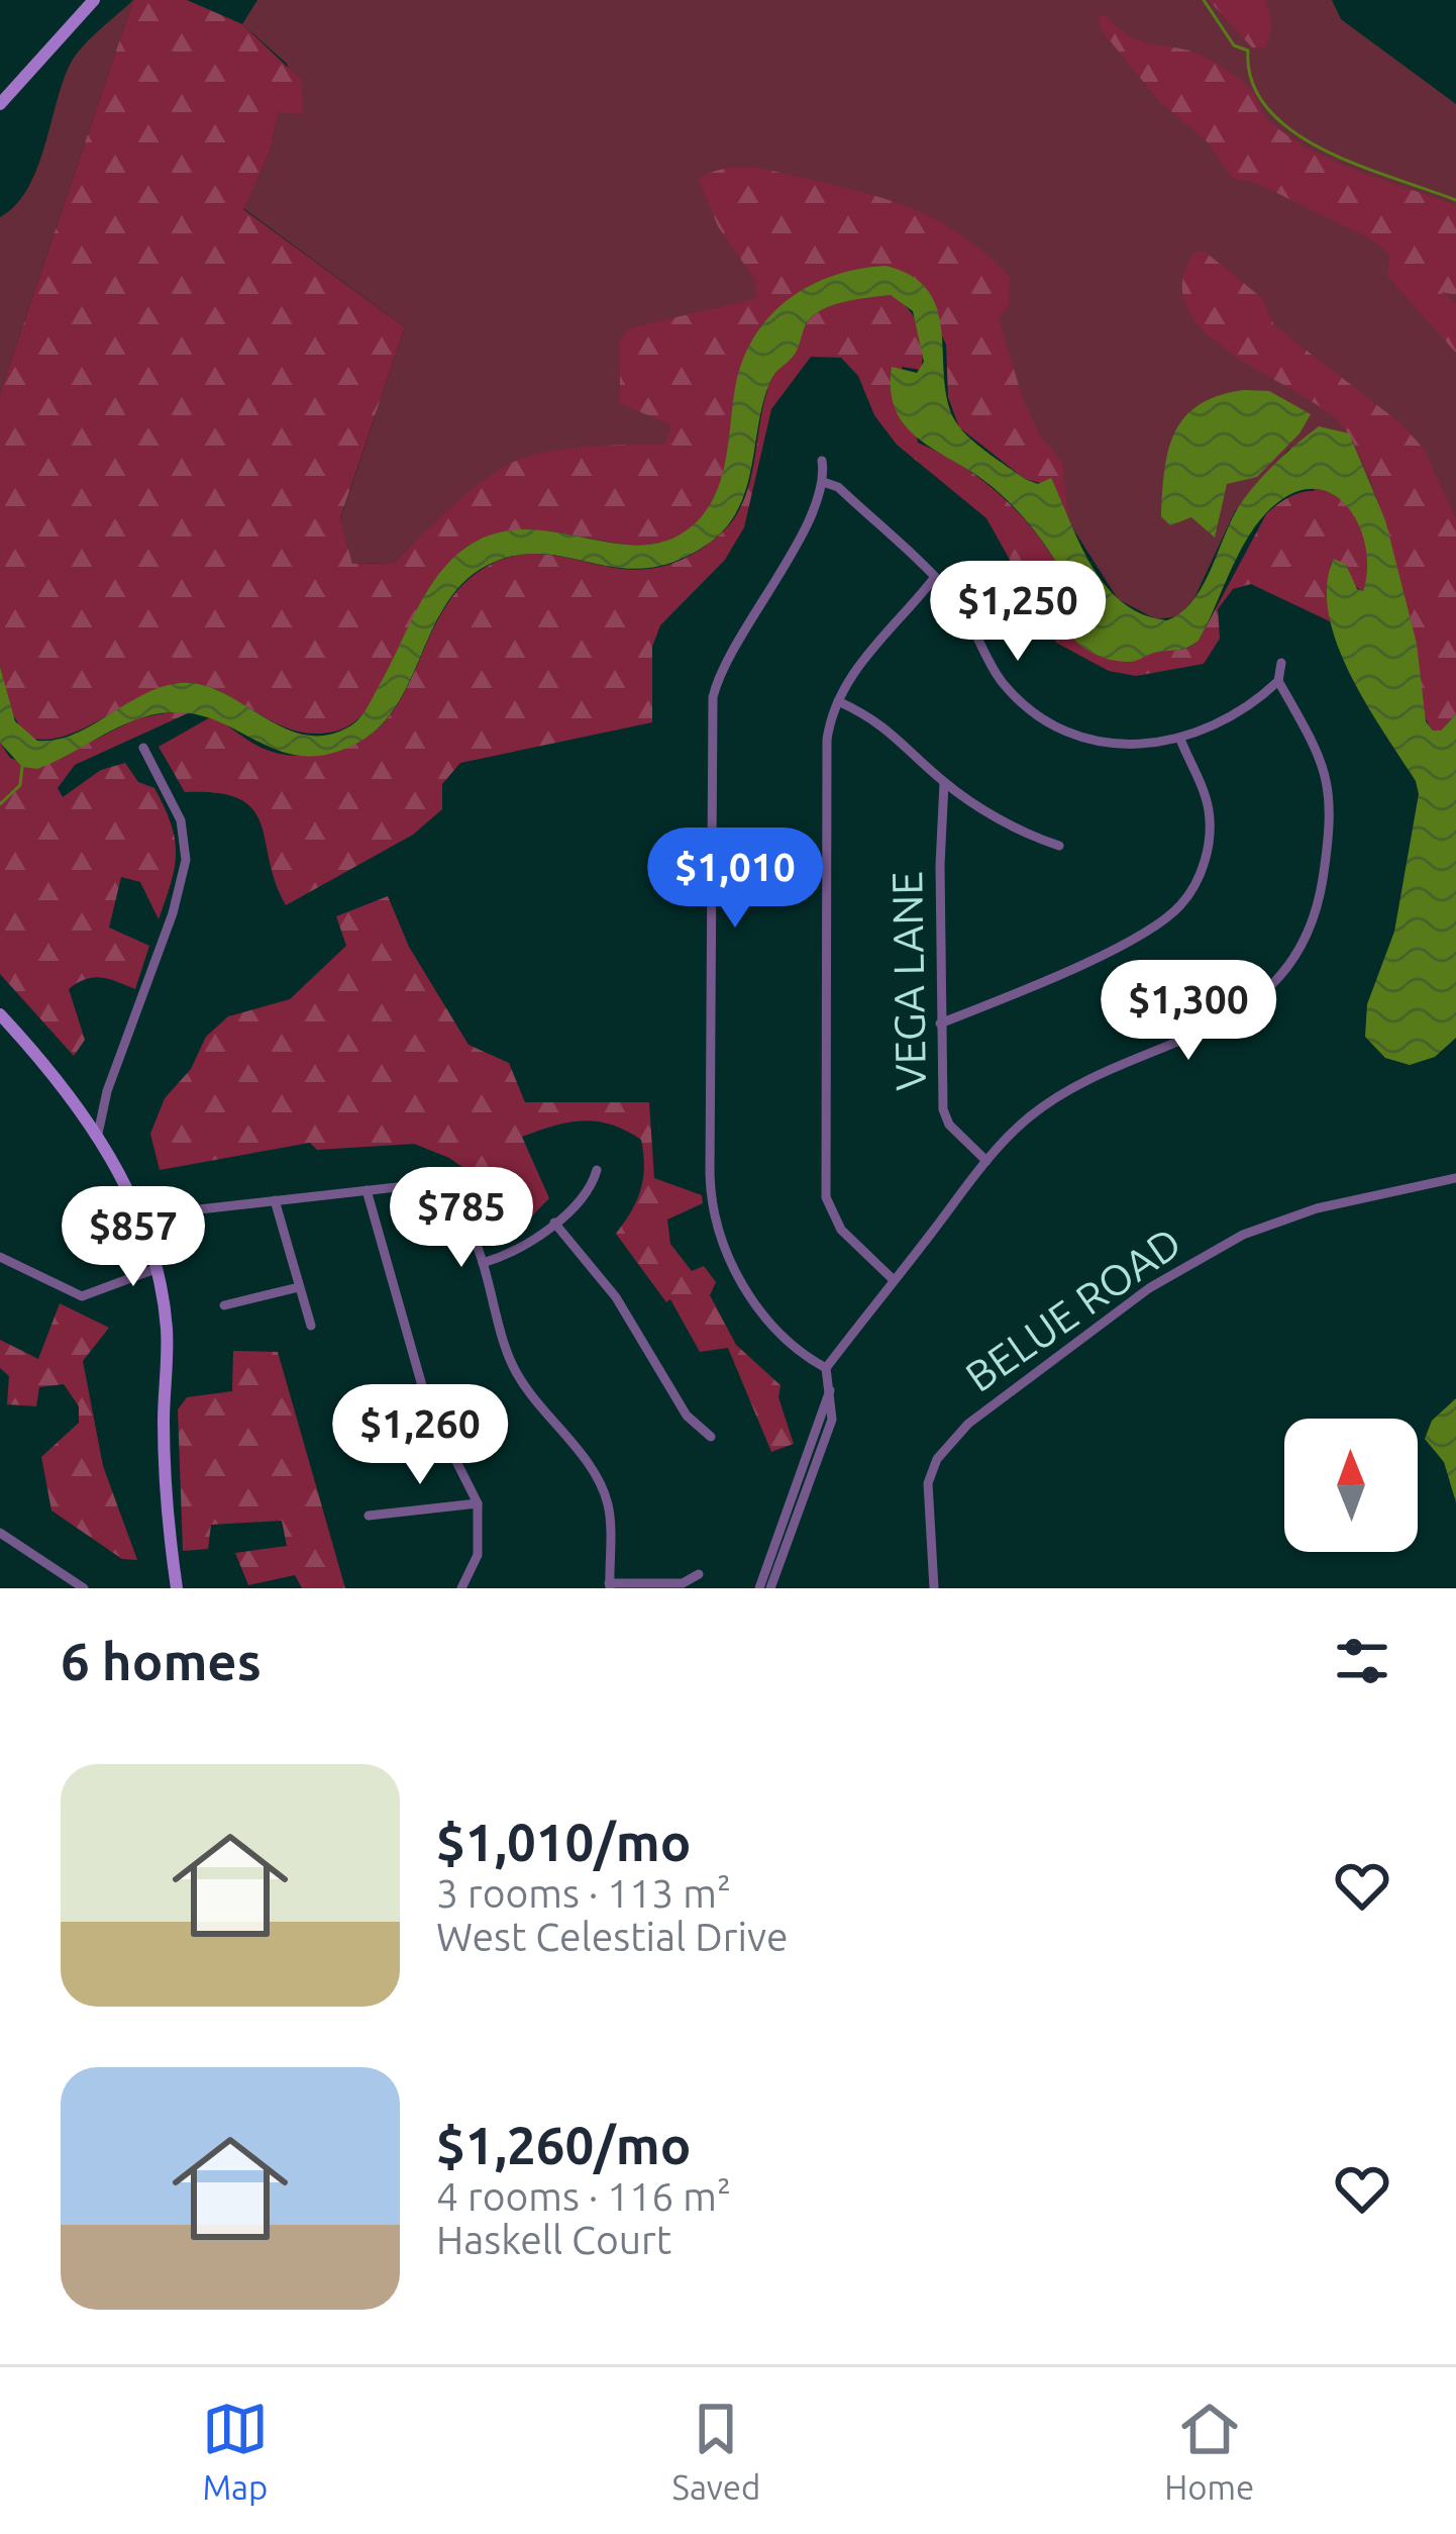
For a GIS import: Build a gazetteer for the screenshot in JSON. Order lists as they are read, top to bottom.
{
  "streets": {
    "street": ["VEGA LANE", "BELUE ROAD"]
  },
  "north": "top",
  "page": {
    "price": [
      "$1,250",
      "$1,010",
      "$1,300",
      "$785",
      "$857",
      "$1,260"
    ],
    "heading": "6 homes",
    "list": [
      {
        "name": "$1,010/mo",
        "note": "3 rooms · 113 m² · West Celestial Drive"
      },
      {
        "name": "$1,260/mo",
        "note": "4 rooms · 116 m² · Haskell Court"
      }
    ],
    "tabs": ["Map", "Saved", "Home"]
  }
}
